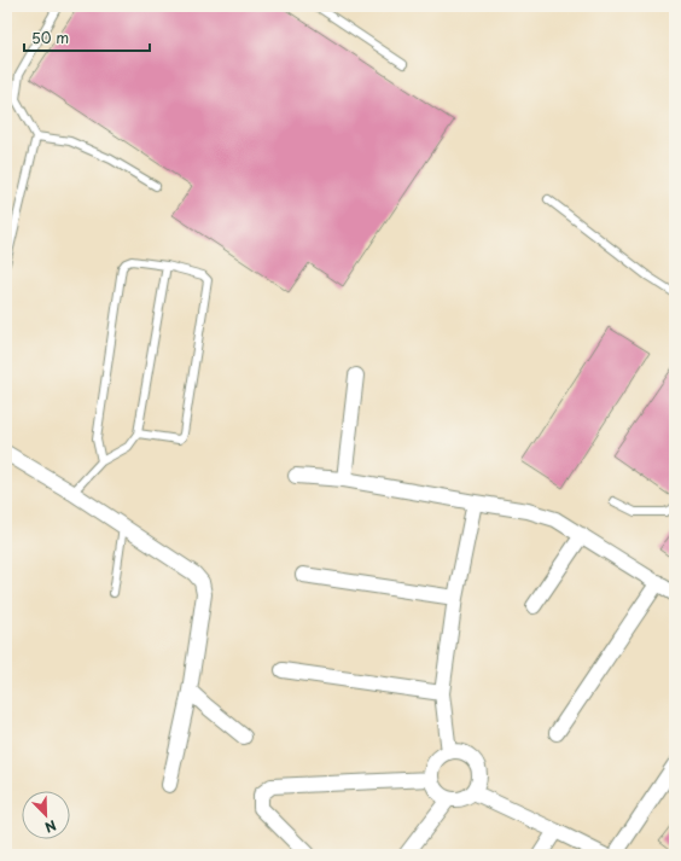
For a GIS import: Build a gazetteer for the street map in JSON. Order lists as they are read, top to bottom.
{
  "scale_bar": "50 m",
  "north": "bottom right"
}
